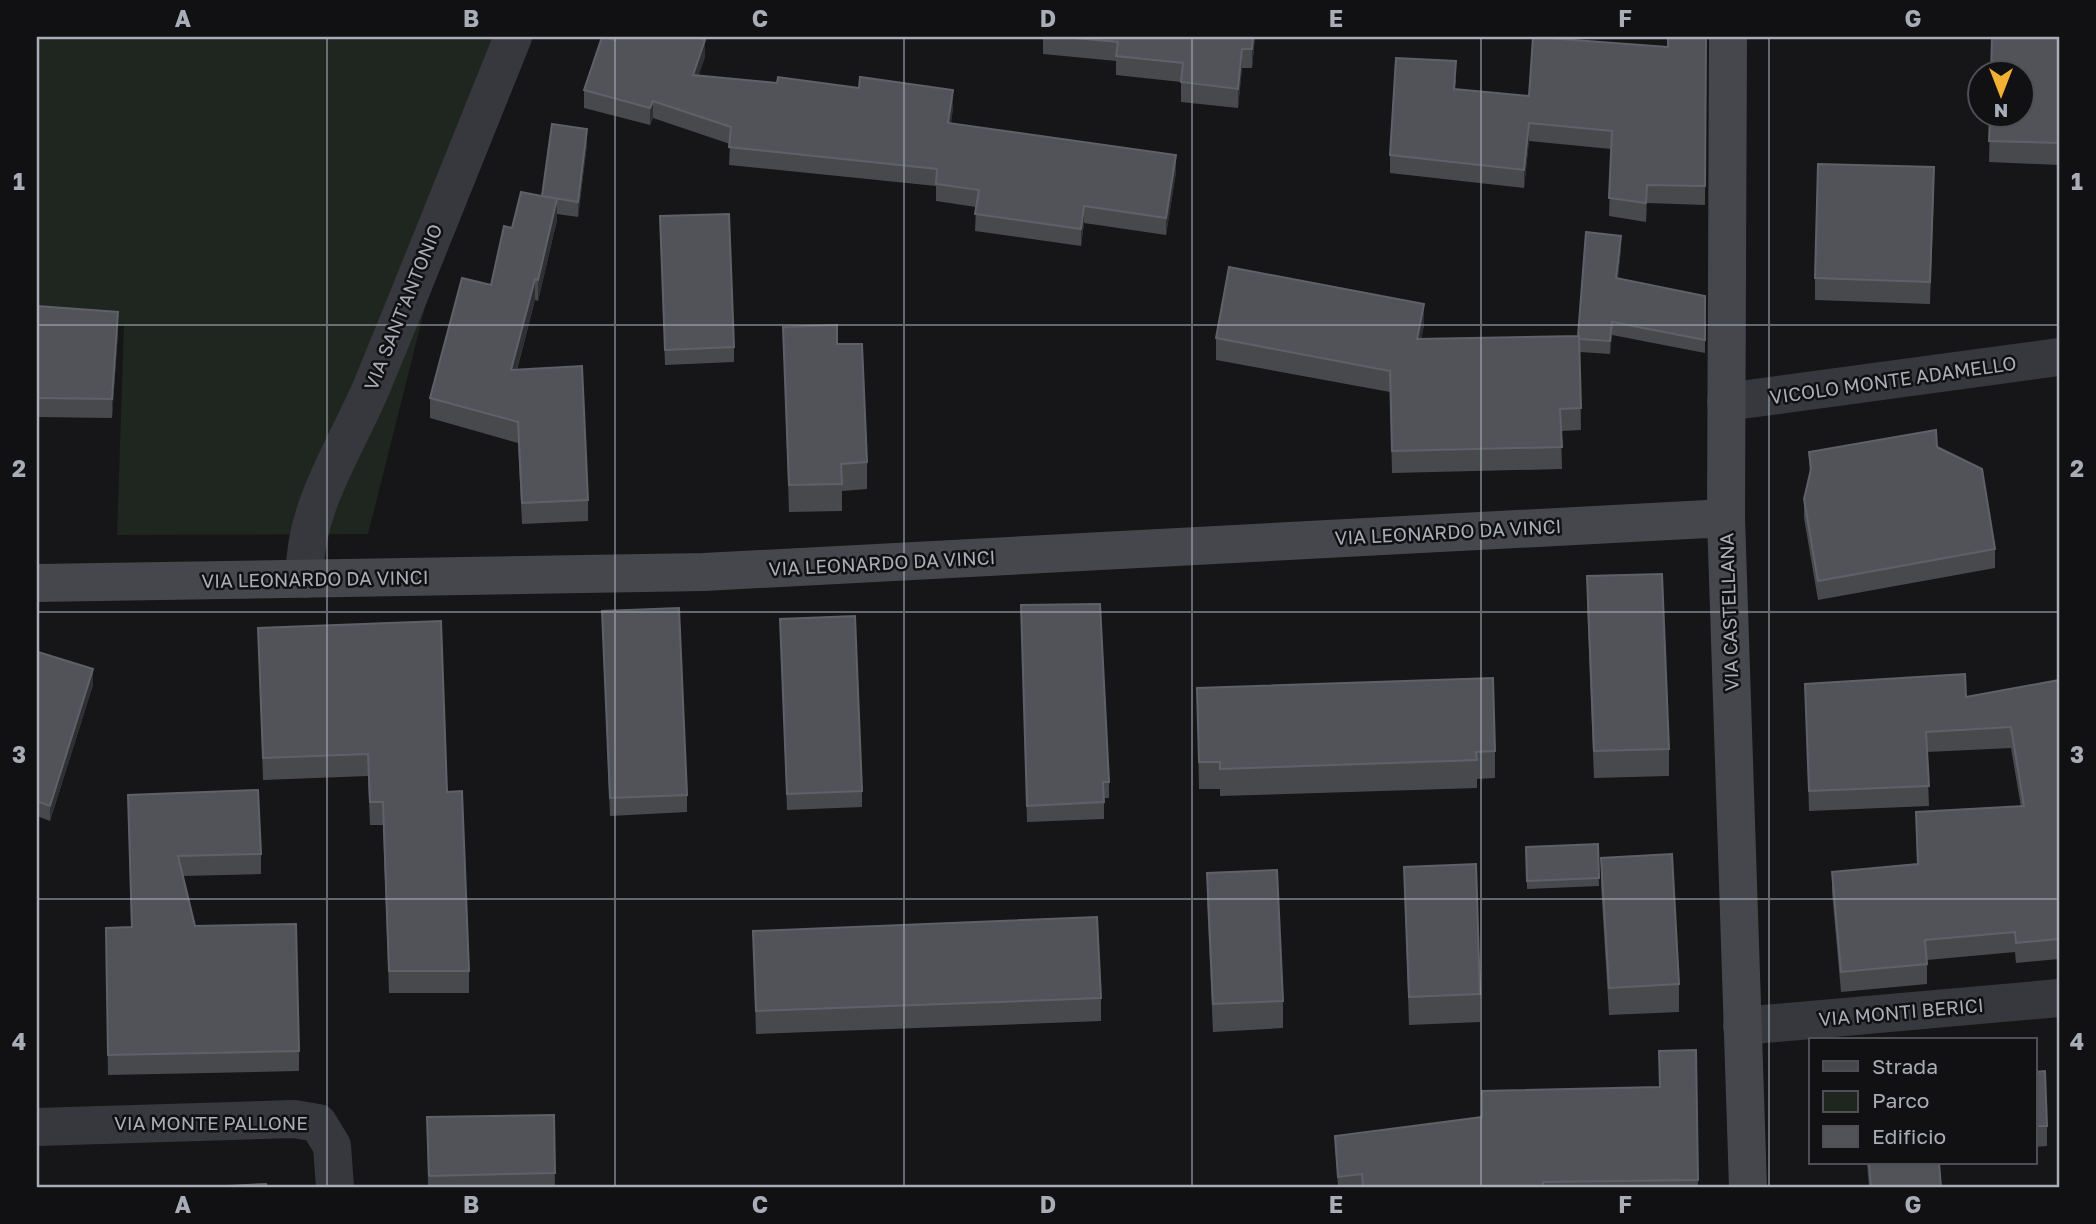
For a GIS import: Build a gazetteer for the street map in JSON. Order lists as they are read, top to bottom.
{
  "streets": {
    "street": [
      "VIA SANT'ANTONIO",
      "VICOLO MONTE ADAMELLO",
      "VIA LEONARDO DA VINCI",
      "VIA CASTELLANA",
      "VIA MONTI BERICI",
      "VIA MONTE PALLONE"
    ]
  },
  "crossings": [
    ["VIA SANT'ANTONIO", "VIA LEONARDO DA VINCI"],
    ["VICOLO MONTE ADAMELLO", "VIA CASTELLANA"],
    ["VIA LEONARDO DA VINCI", "VIA CASTELLANA"],
    ["VIA CASTELLANA", "VIA MONTI BERICI"]
  ],
  "legend": ["Strada", "Parco", "Edificio"],
  "north": "bottom",
  "grid": {
    "columns": [
      "A",
      "B",
      "C",
      "D",
      "E",
      "F",
      "G"
    ],
    "rows": [
      "1",
      "2",
      "3",
      "4"
    ]
  }
}
